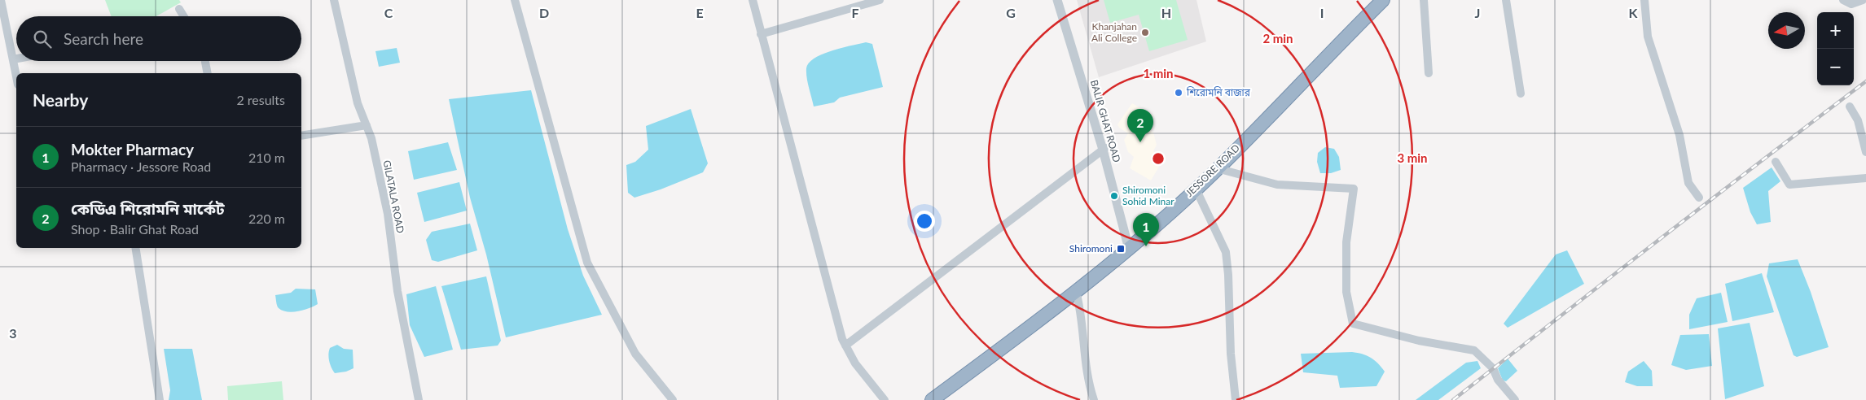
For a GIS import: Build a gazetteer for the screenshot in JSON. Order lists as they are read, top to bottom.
{
  "streets": {
    "highway": ["JESSORE ROAD"],
    "street": ["BALIR GHAT ROAD", "GILATALA ROAD"]
  },
  "crossings": [
    ["BALIR GHAT ROAD", "JESSORE ROAD"]
  ],
  "places": {
    "other": ["Khanjahan Ali College", "শিরোমনি বাজার", "Shiromoni Sohid Minar"],
    "transit": ["Shiromoni"]
  },
  "north": "left",
  "page": {
    "map_buttons": ["+", "−"],
    "search": "Search here",
    "heading": ["Nearby", "2 results"],
    "pins": ["2", "1"],
    "list": [
      {
        "mark": "1",
        "name": "Mokter Pharmacy",
        "note": "Pharmacy · Jessore Road",
        "value": "210 m"
      },
      {
        "mark": "2",
        "name": "কেডিএ শিরোমনি মার্কেট",
        "note": "Shop · Balir Ghat Road",
        "value": "220 m"
      }
    ]
  },
  "grid": {
    "columns": [
      "C",
      "D",
      "E",
      "F",
      "G",
      "H",
      "I",
      "J",
      "K"
    ],
    "rows": ["3"]
  },
  "rings": ["2 min", "1 min", "3 min"]
}
